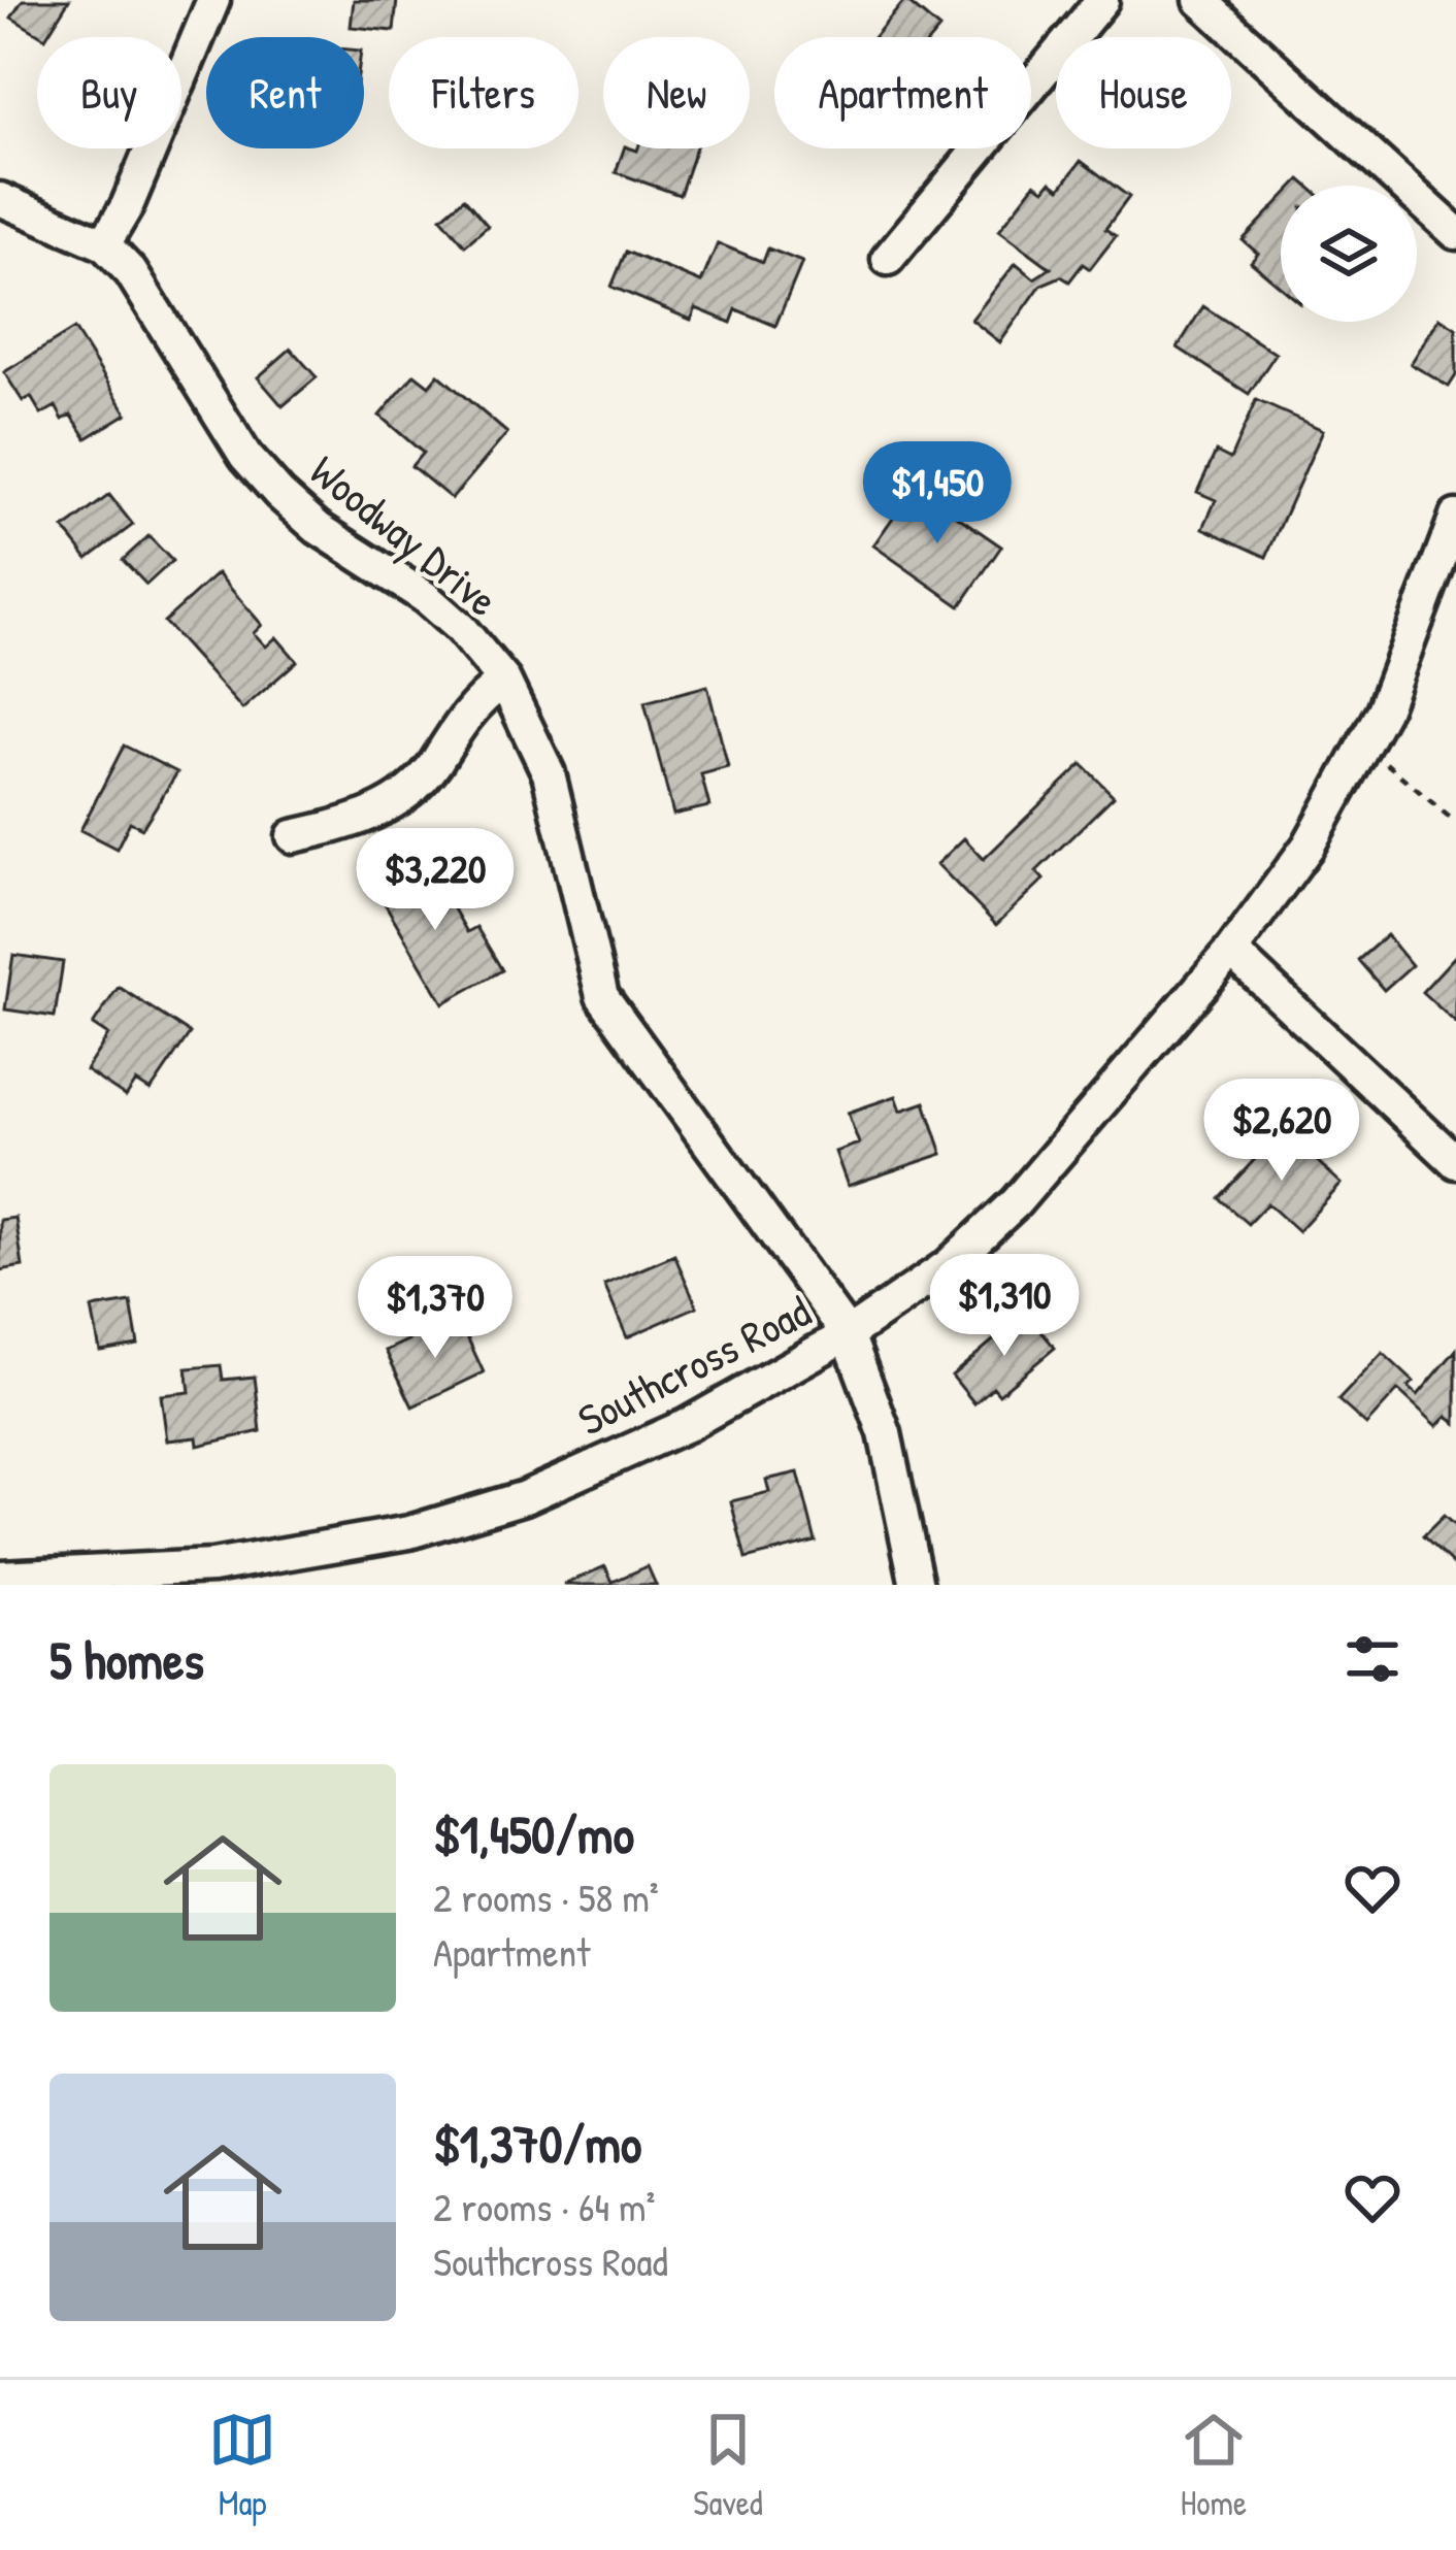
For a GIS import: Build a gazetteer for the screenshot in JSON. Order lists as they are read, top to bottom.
{
  "streets": {
    "street": ["Woodway Drive", "Southcross Road"]
  },
  "crossings": [
    ["Woodway Drive", "Southcross Road"]
  ],
  "page": {
    "chip": [
      "Buy",
      "Rent",
      "Filters",
      "New",
      "Apartment",
      "House"
    ],
    "price": [
      "$1,450",
      "$3,220",
      "$2,620",
      "$1,310",
      "$1,370"
    ],
    "heading": "5 homes",
    "list": [
      {
        "name": "$1,450/mo",
        "note": "2 rooms · 58 m² · Apartment"
      },
      {
        "name": "$1,370/mo",
        "note": "2 rooms · 64 m² · Southcross Road"
      }
    ],
    "tabs": ["Map", "Saved", "Home"]
  }
}
